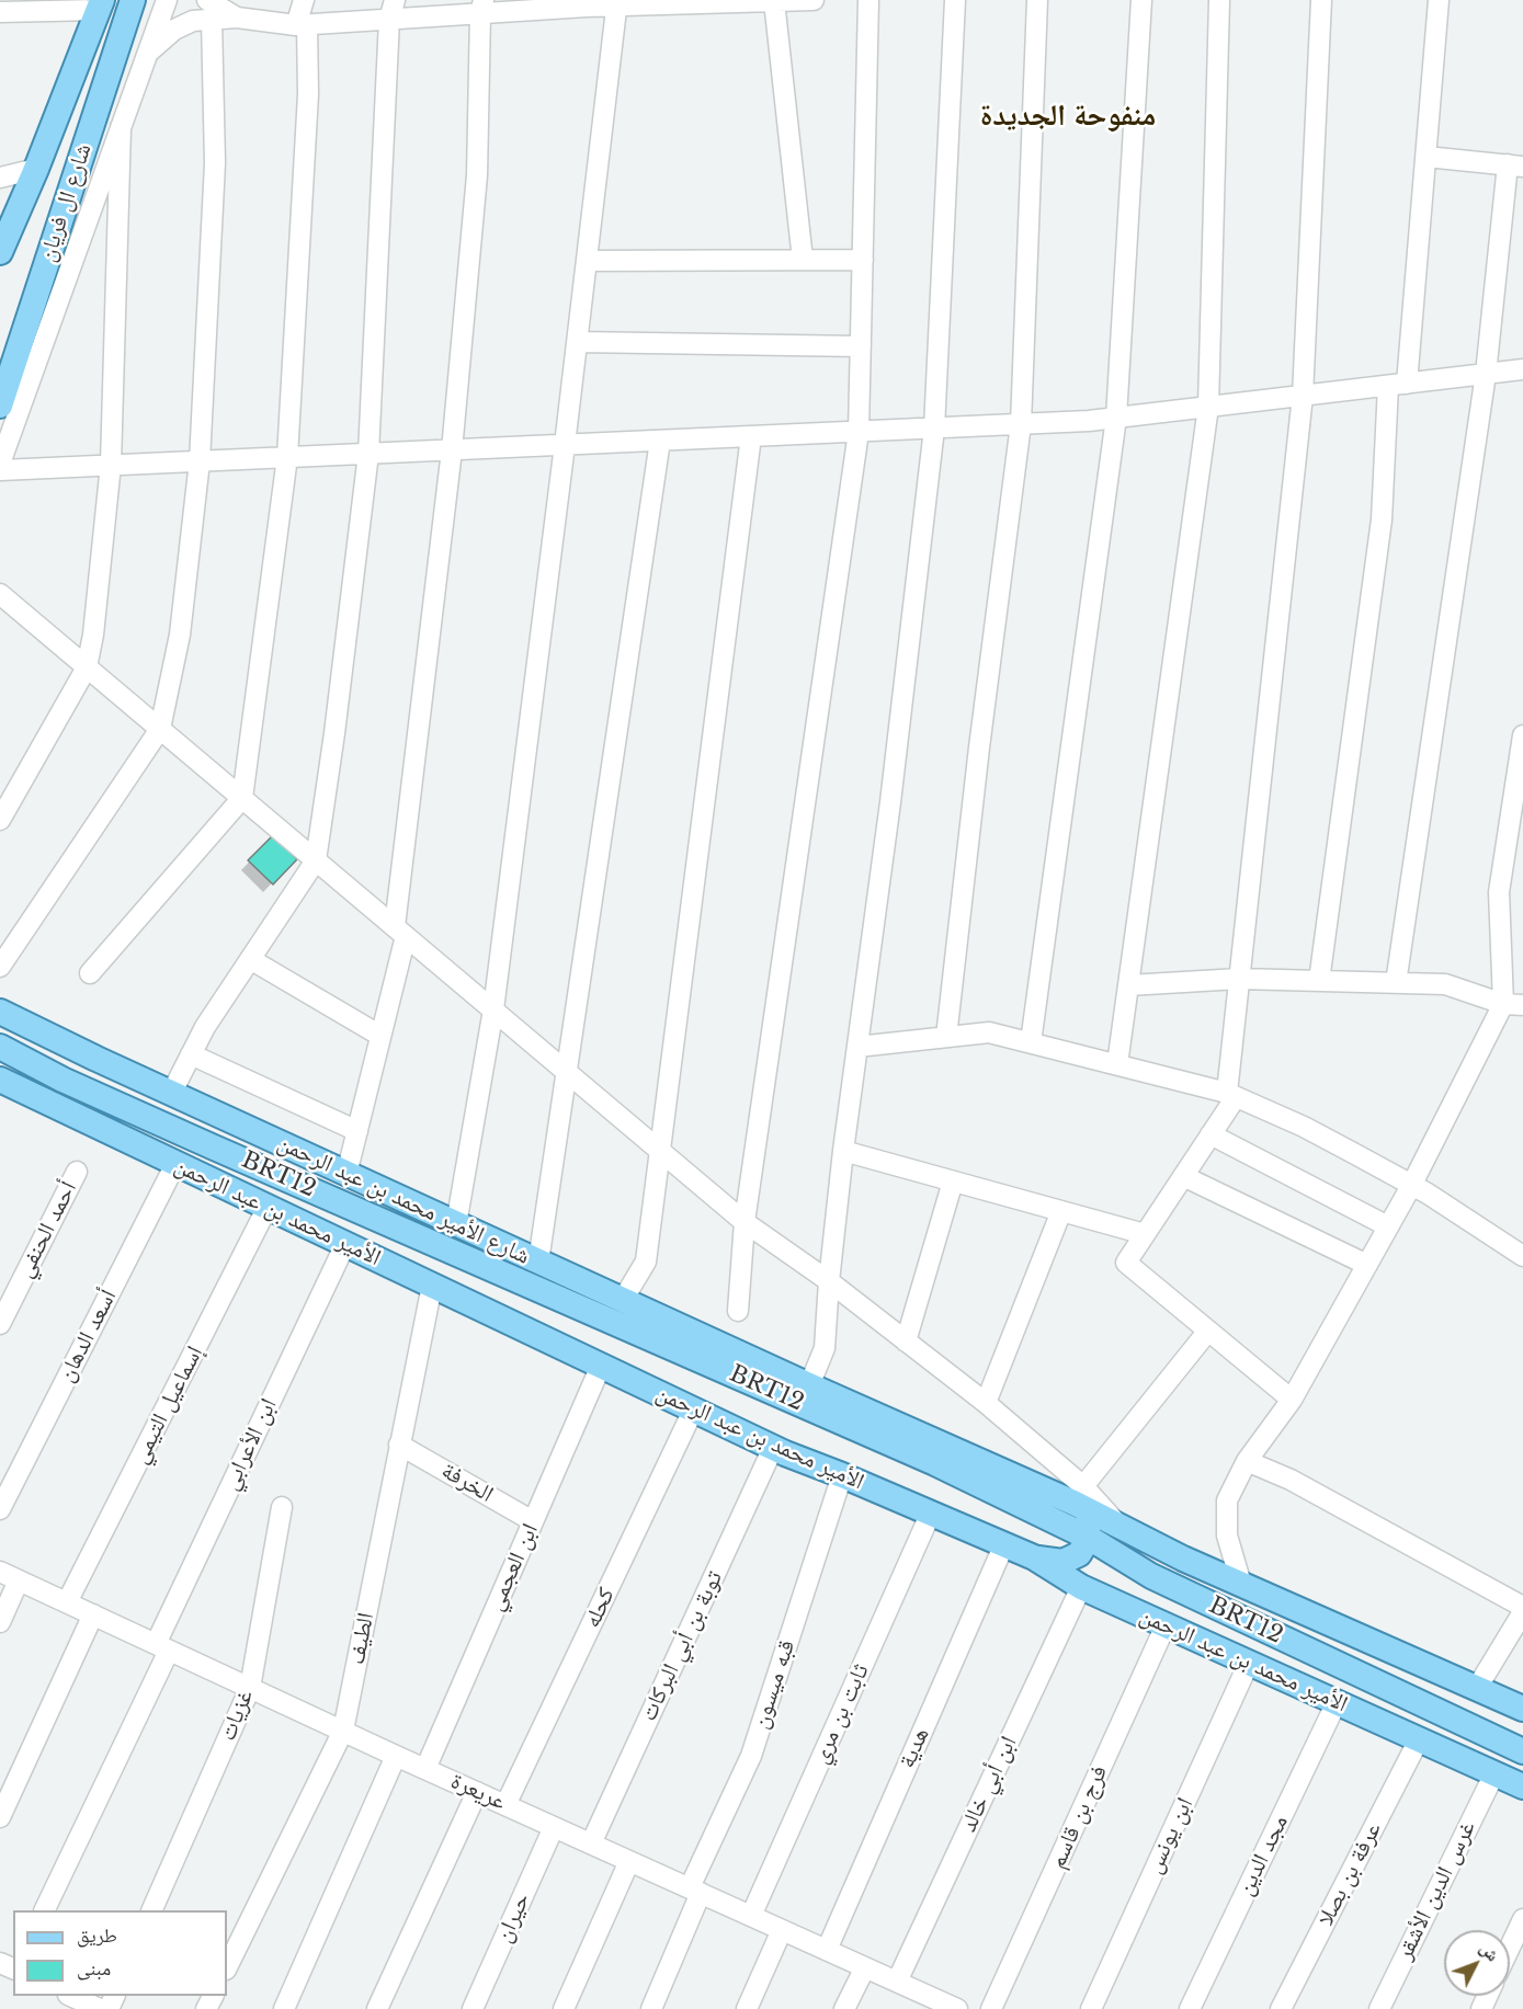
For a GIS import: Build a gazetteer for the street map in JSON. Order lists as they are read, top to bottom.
{
  "streets": {
    "main road": [
      "شارع ال فريان",
      "BRT12",
      "شارع الأمير محمد بن عبد الرحمن",
      "الأمير محمد بن عبد الرحمن"
    ],
    "street": [
      "أحمد الحنفي",
      "أسعد الدهان",
      "إسماعيل التيمي",
      "ابن الأعرابي",
      "الخرفة",
      "ابن العجمي",
      "كحله",
      "الطيف",
      "توبة بن أبي البركات",
      "قبه ميسون",
      "ثابت بن مري",
      "غزيات",
      "هدية",
      "ابن أبي خالد",
      "عريعرة",
      "فرج بن قاسم",
      "ابن يونس",
      "مجد الدين",
      "عرفة بن بصلا",
      "غرس الدين الأشقر",
      "حيران"
    ]
  },
  "crossings": [
    ["الأمير محمد بن عبد الرحمن", "أسعد الدهان"],
    ["الأمير محمد بن عبد الرحمن", "إسماعيل التيمي"],
    ["الأمير محمد بن عبد الرحمن", "ابن الأعرابي"],
    ["الأمير محمد بن عبد الرحمن", "ابن العجمي"],
    ["الأمير محمد بن عبد الرحمن", "كحله"],
    ["الأمير محمد بن عبد الرحمن", "الطيف"],
    ["الأمير محمد بن عبد الرحمن", "توبة بن أبي البركات"],
    ["الأمير محمد بن عبد الرحمن", "قبه ميسون"],
    ["الأمير محمد بن عبد الرحمن", "ثابت بن مري"],
    ["الأمير محمد بن عبد الرحمن", "هدية"],
    ["الأمير محمد بن عبد الرحمن", "ابن أبي خالد"],
    ["الأمير محمد بن عبد الرحمن", "فرج بن قاسم"],
    ["الأمير محمد بن عبد الرحمن", "ابن يونس"],
    ["الأمير محمد بن عبد الرحمن", "مجد الدين"],
    ["الأمير محمد بن عبد الرحمن", "عرفة بن بصلا"],
    ["الأمير محمد بن عبد الرحمن", "غرس الدين الأشقر"],
    ["إسماعيل التيمي", "عريعرة"],
    ["ابن الأعرابي", "عريعرة"],
    ["الخرفة", "ابن العجمي"],
    ["الخرفة", "الطيف"],
    ["ابن العجمي", "عريعرة"],
    ["كحله", "عريعرة"],
    ["الطيف", "عريعرة"],
    ["توبة بن أبي البركات", "عريعرة"],
    ["قبه ميسون", "عريعرة"],
    ["ثابت بن مري", "عريعرة"],
    ["غزيات", "عريعرة"],
    ["هدية", "عريعرة"],
    ["ابن أبي خالد", "عريعرة"],
    ["عريعرة", "حيران"]
  ],
  "districts": ["منفوحة الجديدة"],
  "legend": ["طريق", "مبنى"],
  "north": "top right"
}
